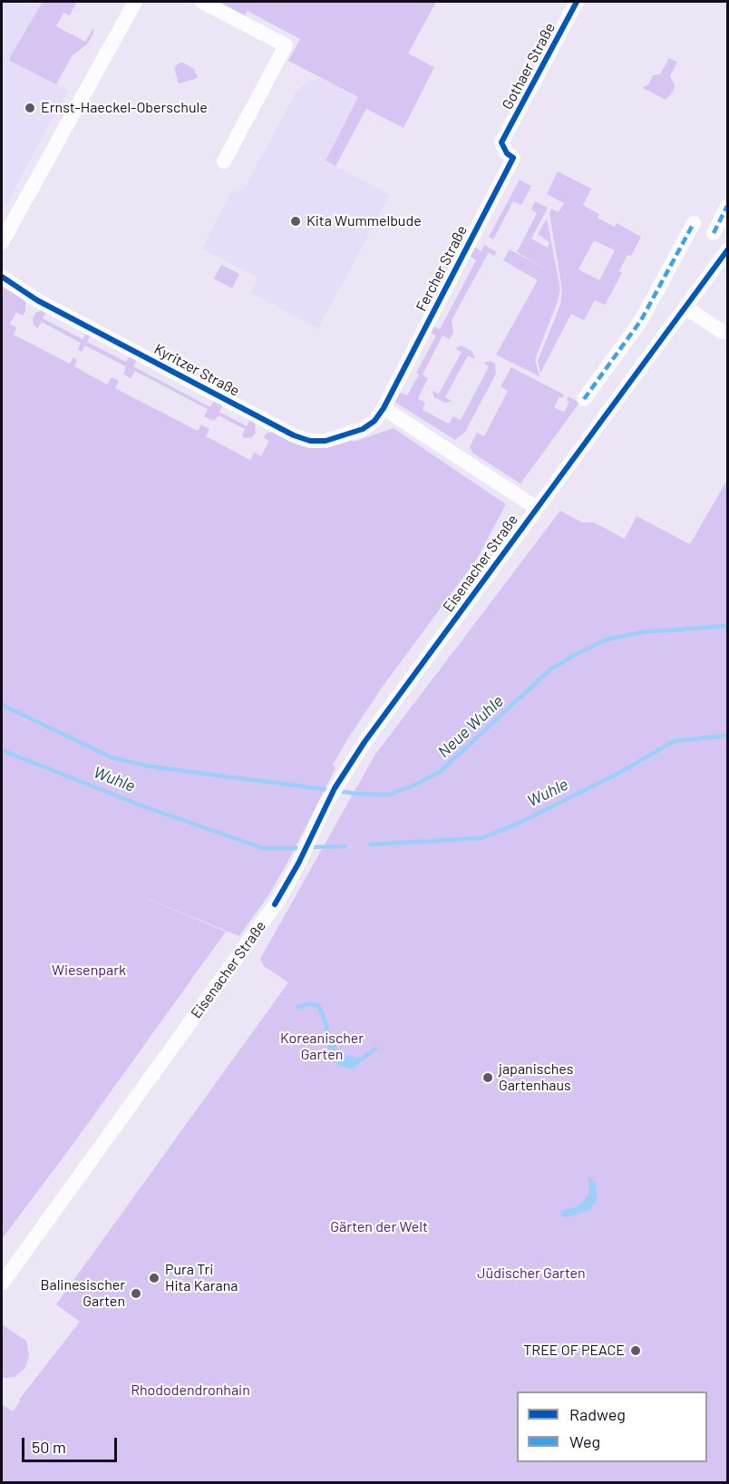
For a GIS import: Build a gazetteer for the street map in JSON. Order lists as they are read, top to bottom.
{
  "streets": {
    "street": [
      "Gothaer Straße",
      "Fercher Straße",
      "Kyritzer Straße",
      "Eisenacher Straße"
    ]
  },
  "crossings": [
    ["Gothaer Straße", "Fercher Straße"],
    ["Fercher Straße", "Kyritzer Straße"]
  ],
  "water": ["Neue Wuhle", "Wuhle"],
  "parks": [
    "Wiesenpark",
    "Koreanischer Garten",
    "Gärten der Welt",
    "Jüdischer Garten",
    "Rhododendronhain"
  ],
  "places": [
    "Ernst-Haeckel-Oberschule",
    "Kita Wummelbude",
    "japanisches Gartenhaus",
    "Pura Tri Hita Karana",
    "Balinesischer Garten",
    "TREE OF PEACE"
  ],
  "legend": ["Radweg", "Weg"],
  "scale_bar": "50 m"
}
